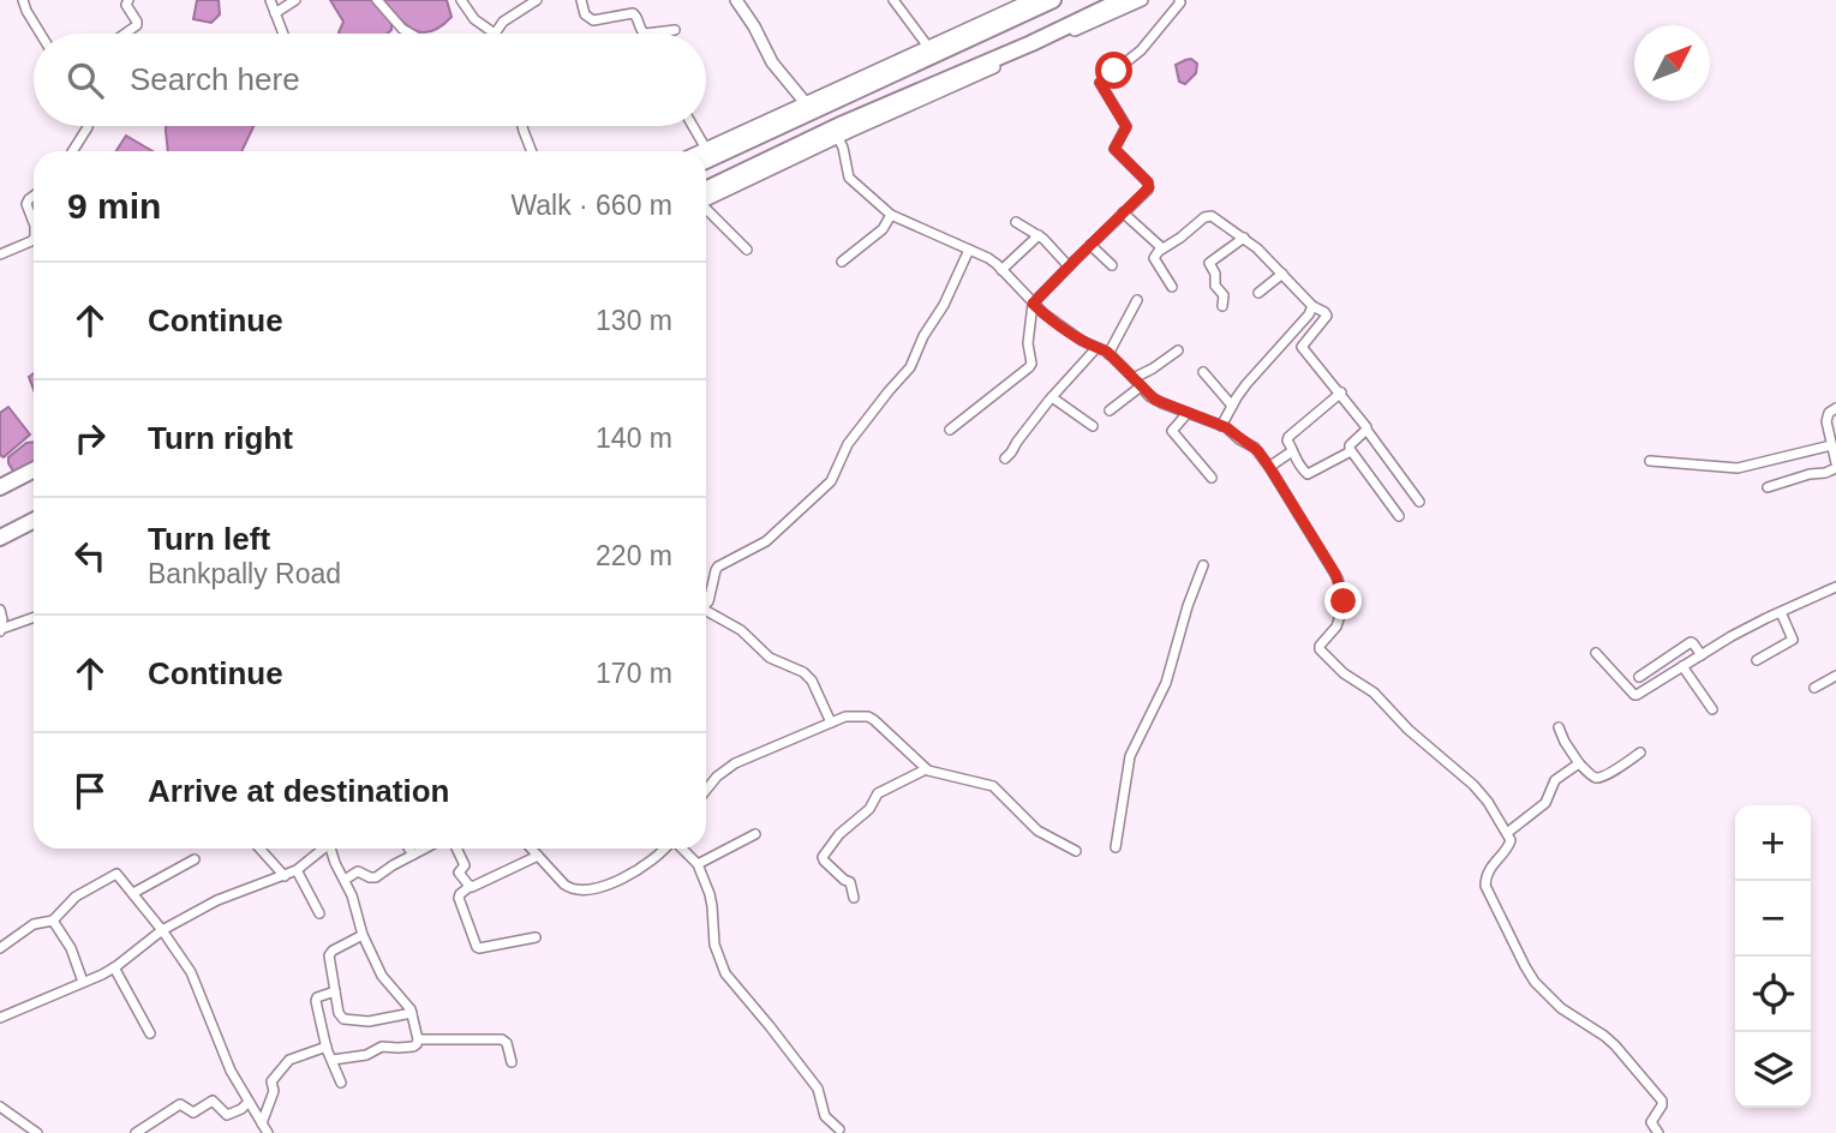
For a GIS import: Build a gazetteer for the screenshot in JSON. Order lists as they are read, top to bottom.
{
  "north": "top right",
  "page": {
    "search": "Search here",
    "heading": ["9 min", "Walk · 660 m"],
    "list": [
      ["Continue", "130 m"],
      ["Turn right", "140 m"],
      ["Turn left", "Bankpally Road", "220 m"],
      ["Continue", "170 m"],
      "Arrive at destination"
    ],
    "map_buttons": ["+", "−"]
  }
}
